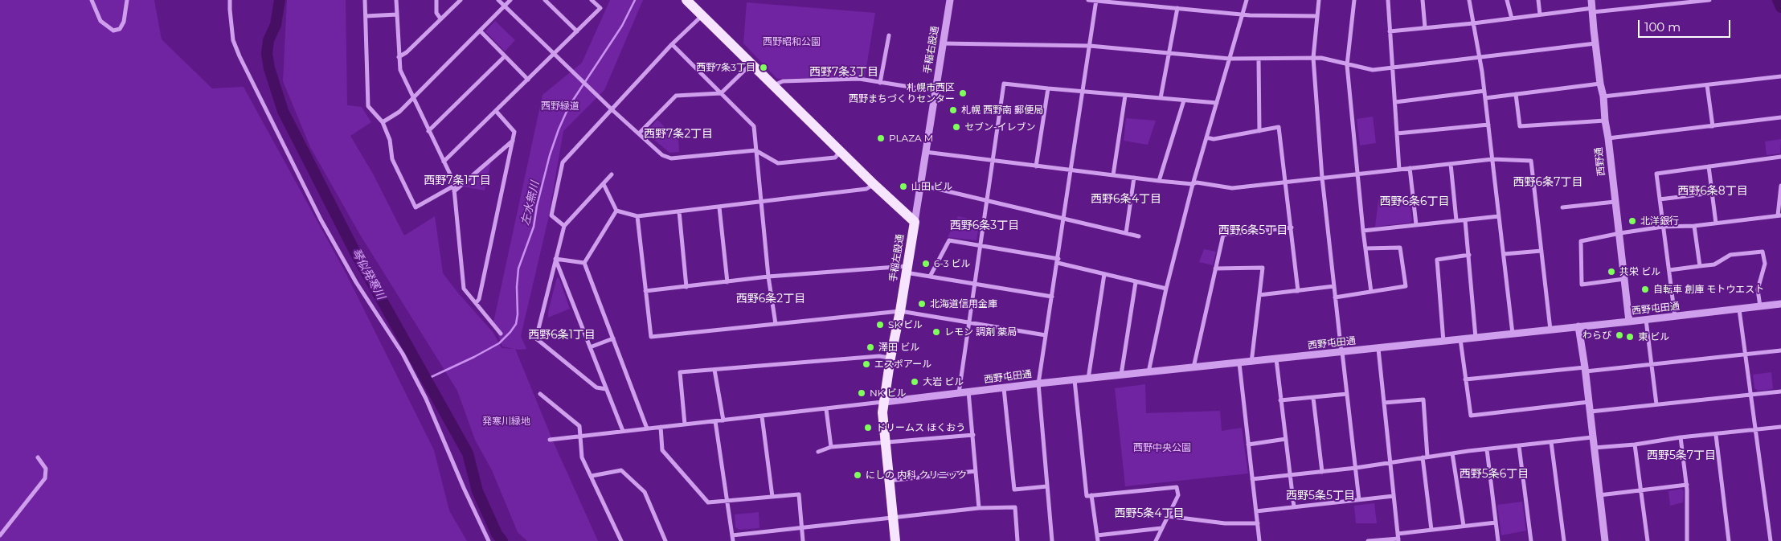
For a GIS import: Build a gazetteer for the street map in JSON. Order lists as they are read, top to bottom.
{
  "streets": {
    "main road": ["手稲左股通"],
    "street": ["手稲右股通", "西野通", "西野屯田通"]
  },
  "crossings": [
    ["手稲右股通", "手稲左股通"],
    ["西野通", "西野屯田通"],
    ["手稲左股通", "西野屯田通"]
  ],
  "districts": [
    "西野7条3丁目",
    "西野7条2丁目",
    "西野7条1丁目",
    "西野6条7丁目",
    "西野6条8丁目",
    "西野6条4丁目",
    "西野6条6丁目",
    "西野6条3丁目",
    "西野6条5丁目",
    "西野6条2丁目",
    "西野6条1丁目",
    "西野5条7丁目",
    "西野5条6丁目",
    "西野5条5丁目",
    "西野5条4丁目"
  ],
  "water": ["左水無川", "琴似発寒川"],
  "parks": [
    "西野昭和公園",
    "西野緑道",
    "発寒川緑地",
    "西野中央公園"
  ],
  "places": [
    "西野7条3丁目",
    "札幌市西区 西野まちづくりセンター",
    "札幌 西野南 郵便局",
    "セブン-イレブン",
    "PLAZA M",
    "山田 ビル",
    "北洋銀行",
    "6-3 ビル",
    "共栄 ビル",
    "自転車 創庫 モトウエスト",
    "北海道信用金庫",
    "SK ビル",
    "レモン 調剤 薬局",
    "わらび",
    "東 ビル",
    "澤田 ビル",
    "エスポアール",
    "大岩 ビル",
    "NK ビル",
    "ドリームス ほくおう",
    "にしの 内科 クリニック"
  ],
  "scale_bar": "100 m"
}
